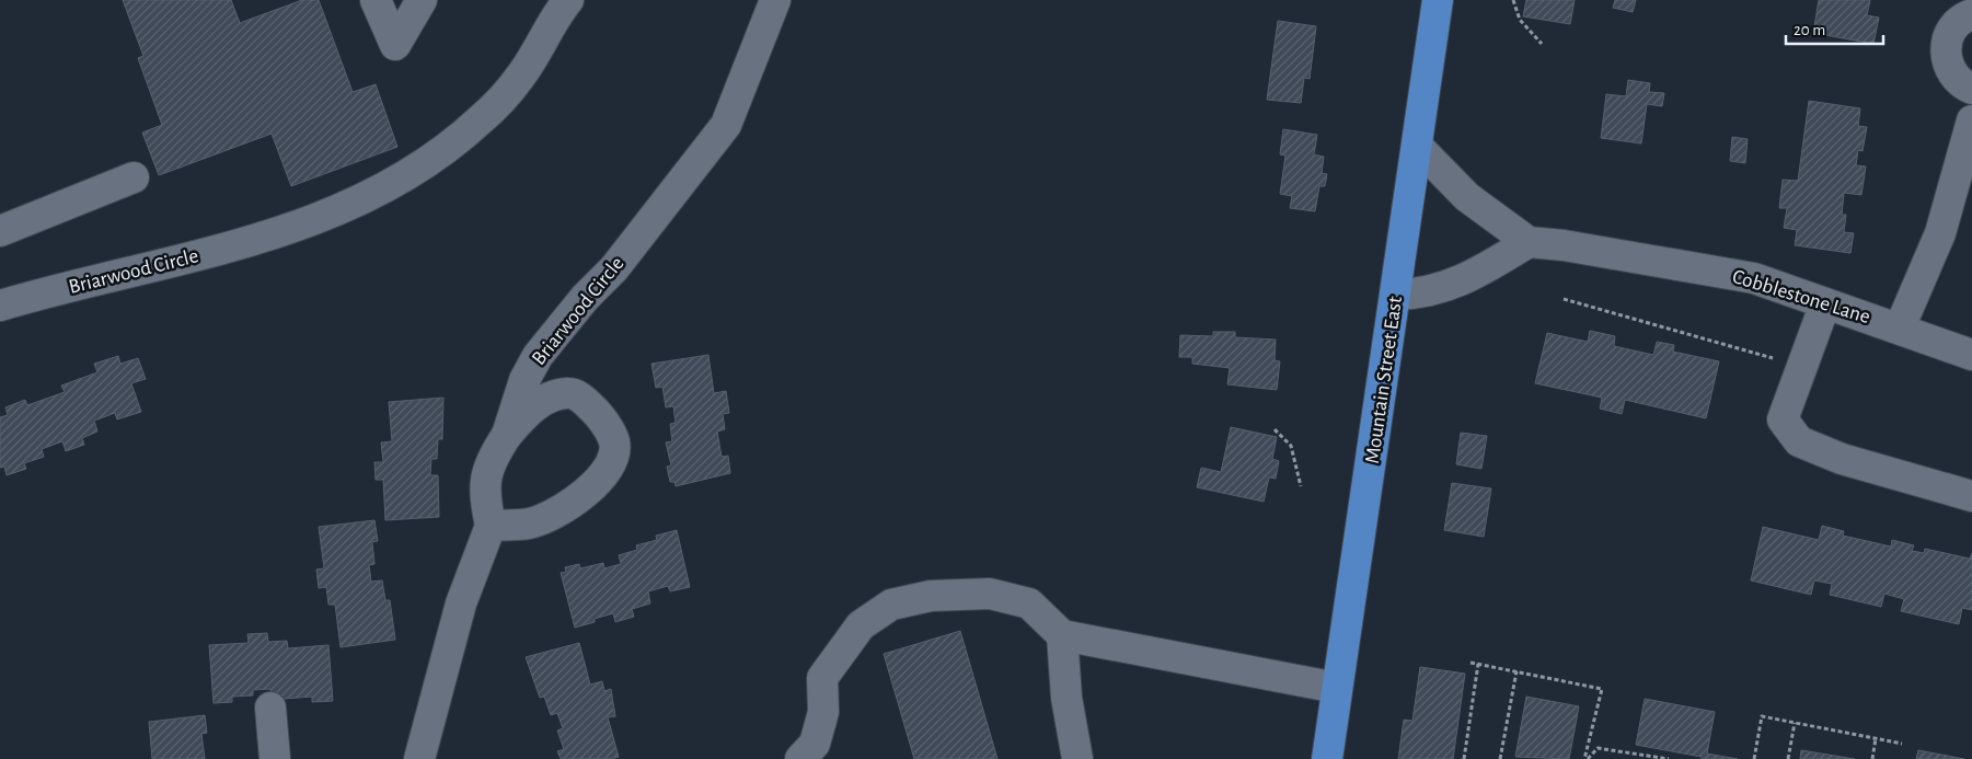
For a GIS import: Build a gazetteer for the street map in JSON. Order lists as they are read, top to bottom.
{
  "streets": {
    "main road": ["Mountain Street East"],
    "street": ["Briarwood Circle", "Cobblestone Lane"]
  },
  "scale_bar": "20 m"
}
